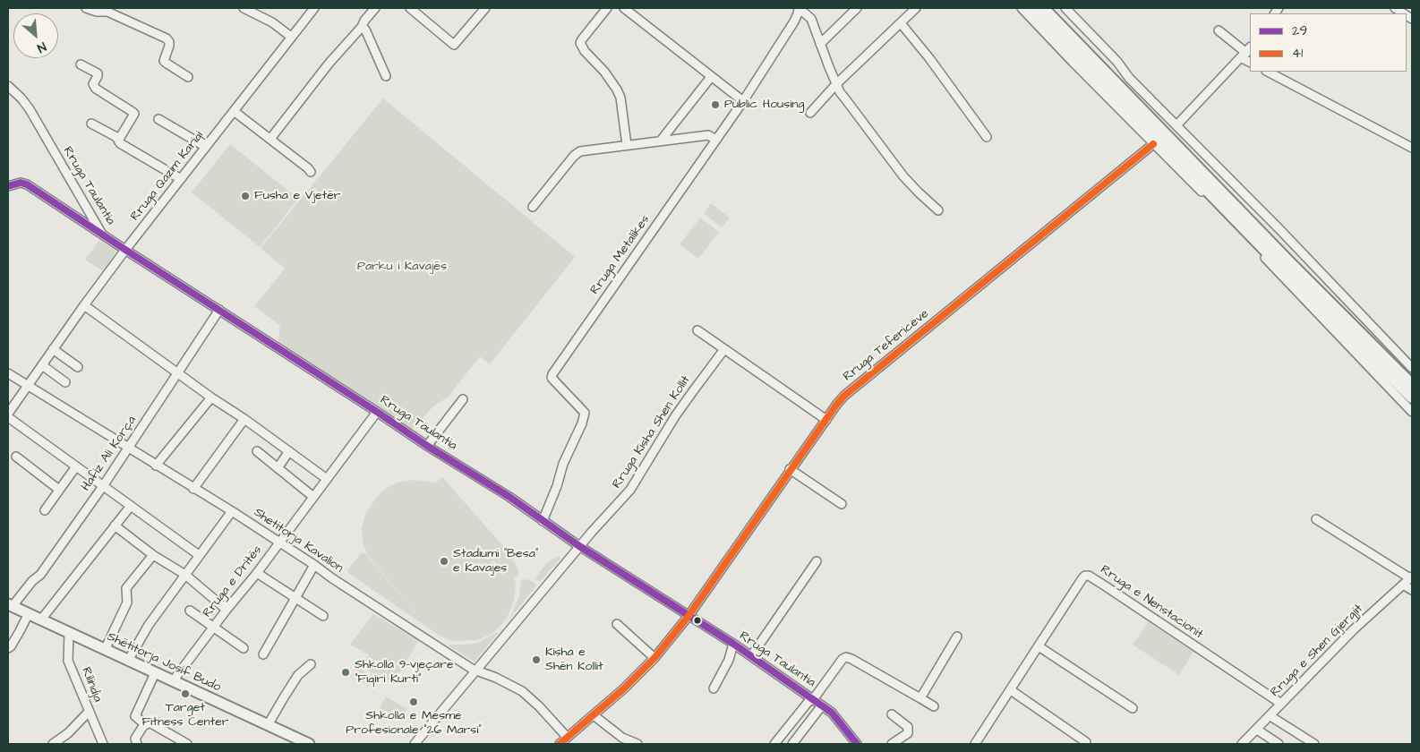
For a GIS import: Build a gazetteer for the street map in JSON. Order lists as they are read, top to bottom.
{
  "streets": {
    "main road": ["Shëtitorja Josif Budo"],
    "street": [
      "Rruga Qazim Kariqi",
      "Rruga Taulantia",
      "Rruga Metalikes",
      "Rruga Tefericeve",
      "Rruga Kisha Shen Kollit",
      "Hafiz Ali Korça",
      "Shetitorja Kavalion",
      "Rruga e Dritës",
      "Rruga e Nenstacionit",
      "Rruga e Shen Gjergjit",
      "Rilindja"
    ]
  },
  "crossings": [
    ["Rruga Qazim Kariqi", "Rruga Taulantia"],
    ["Rruga Qazim Kariqi", "Shetitorja Kavalion"],
    ["Rruga Taulantia", "Rruga Metalikes"],
    ["Rruga Taulantia", "Rruga Tefericeve"],
    ["Rruga Taulantia", "Rruga Kisha Shen Kollit"],
    ["Rruga Taulantia", "Hafiz Ali Korça"],
    ["Rruga Taulantia", "Rruga e Dritës"],
    ["Rruga Tefericeve", "Shetitorja Kavalion"],
    ["Rruga Kisha Shen Kollit", "Shetitorja Kavalion"],
    ["Hafiz Ali Korça", "Shetitorja Kavalion"],
    ["Hafiz Ali Korça", "Shëtitorja Josif Budo"],
    ["Shetitorja Kavalion", "Rruga e Dritës"],
    ["Rruga e Dritës", "Shëtitorja Josif Budo"],
    ["Rruga e Nenstacionit", "Rruga e Shen Gjergjit"],
    ["Shëtitorja Josif Budo", "Rilindja"]
  ],
  "parks": ["Parku i Kavajës"],
  "places": [
    "Public Housing",
    "Fusha e Vjetër",
    "Stadiumi \"Besa\" e Kavajes",
    "Kisha e Shën Kollit",
    "Shkolla 9-vjeçare \"Fiqiri Kurti\"",
    "Target Fitness Center",
    "Shkolla e Mesme Profesionale \"26 Marsi\""
  ],
  "lines": ["transit line 41", "transit line 29"],
  "legend": ["29", "41"],
  "north": "bottom right"
}
